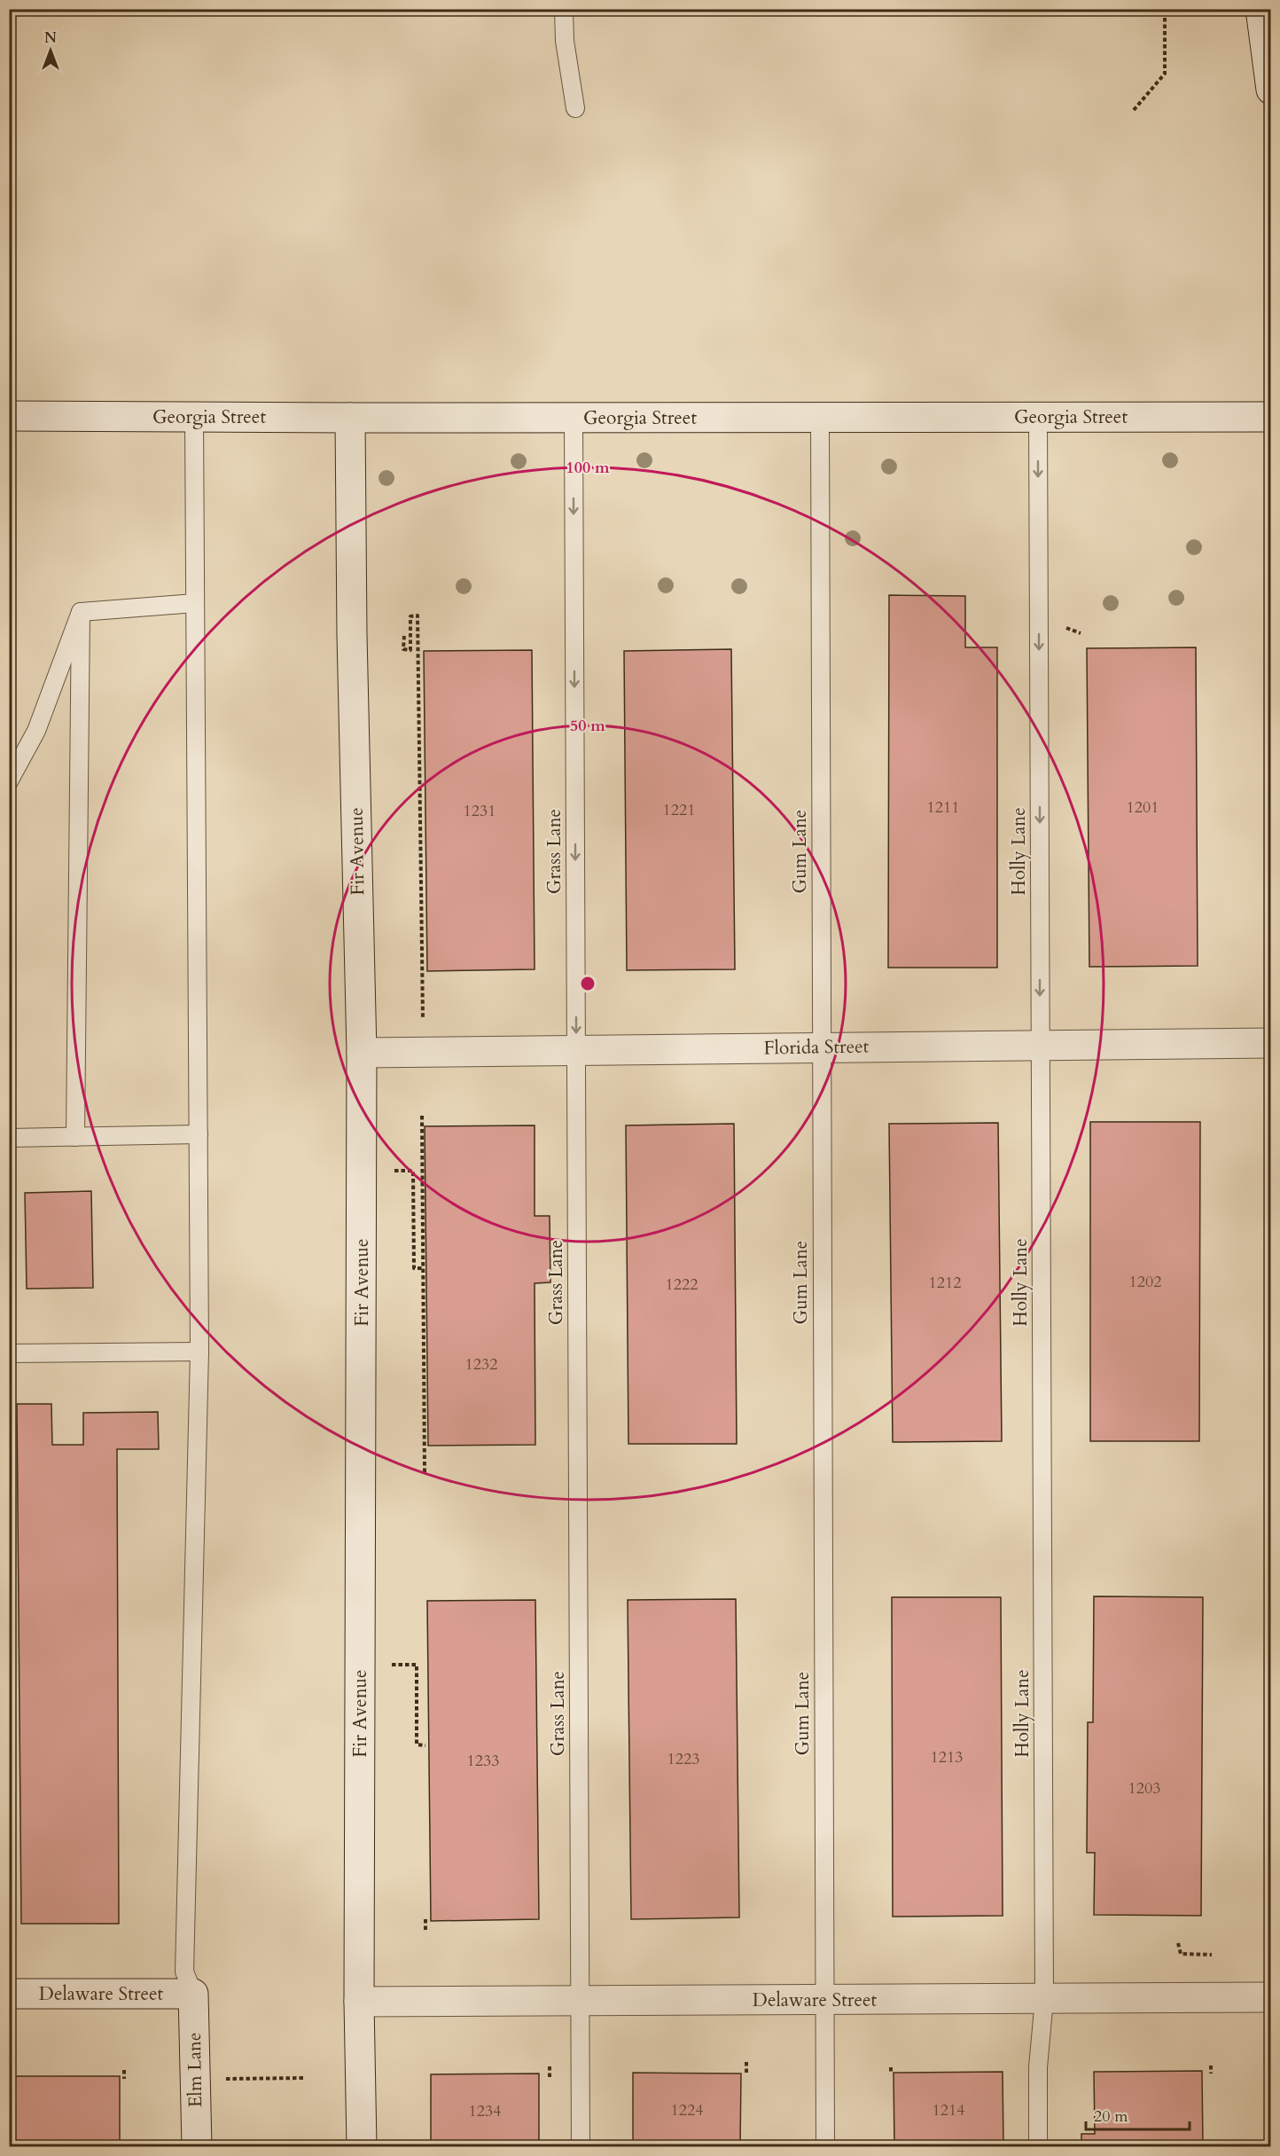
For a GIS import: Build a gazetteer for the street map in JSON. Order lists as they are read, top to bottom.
{
  "streets": {
    "street": [
      "Georgia Street",
      "Fir Avenue",
      "Florida Street",
      "Delaware Street",
      "Elm Lane"
    ],
    "lane": ["Grass Lane", "Gum Lane", "Holly Lane"]
  },
  "crossings": [
    ["Georgia Street", "Fir Avenue"],
    ["Georgia Street", "Grass Lane"],
    ["Georgia Street", "Gum Lane"],
    ["Georgia Street", "Holly Lane"],
    ["Fir Avenue", "Florida Street"],
    ["Fir Avenue", "Delaware Street"],
    ["Grass Lane", "Florida Street"],
    ["Grass Lane", "Delaware Street"],
    ["Gum Lane", "Florida Street"],
    ["Gum Lane", "Delaware Street"],
    ["Holly Lane", "Florida Street"],
    ["Holly Lane", "Delaware Street"],
    ["Delaware Street", "Elm Lane"]
  ],
  "one_way": ["Grass Lane", "Holly Lane"],
  "house_numbers": [
    "1211",
    "1201",
    "1221",
    "1231",
    "1202",
    "1212",
    "1222",
    "1232",
    "1213",
    "1223",
    "1233",
    "1203",
    "1224",
    "1214",
    "1234"
  ],
  "scale_bar": "20 m",
  "north": "top",
  "rings": ["100 m", "50 m"]
}
